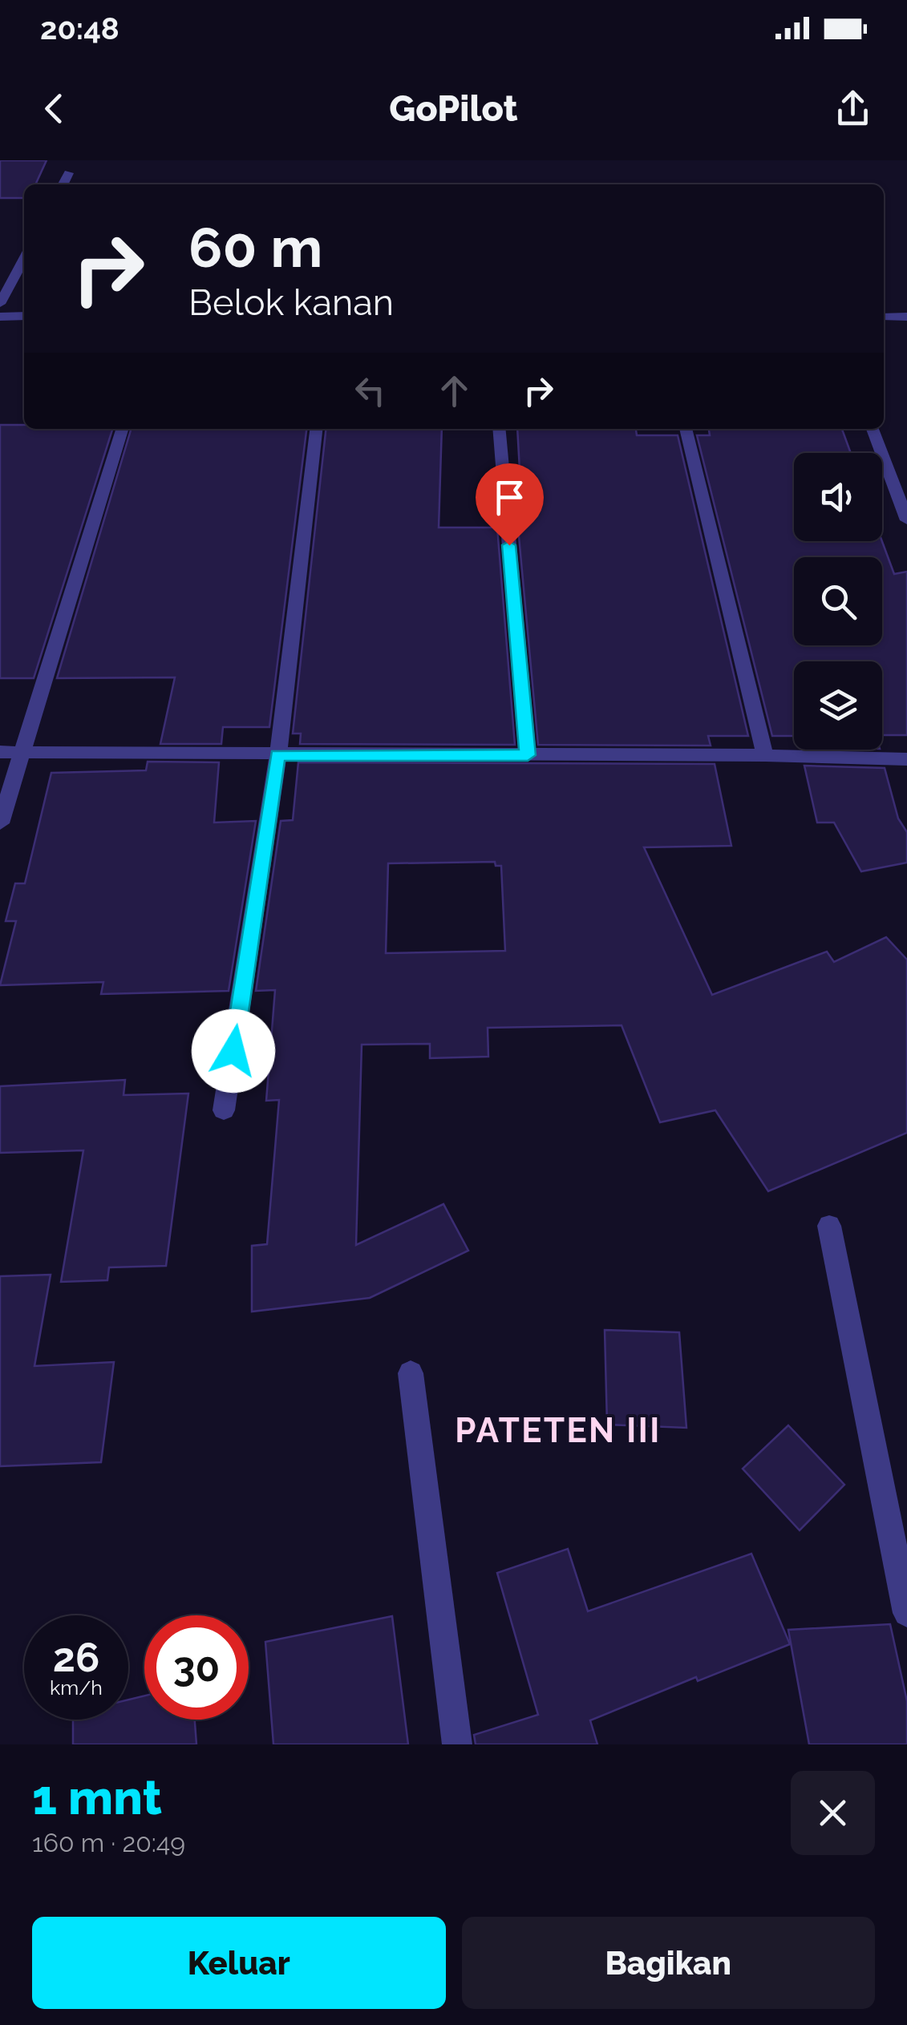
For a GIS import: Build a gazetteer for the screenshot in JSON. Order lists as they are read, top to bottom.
{
  "districts": ["PATETEN III"],
  "page": {
    "status": "20:48",
    "header": "GoPilot",
    "turn": ["60 m", "Belok kanan"],
    "speed": "26 km/h",
    "limit": "30",
    "heading": ["1 mnt", "160 m · 20:49"],
    "buttons": ["Keluar", "Bagikan"]
  }
}
